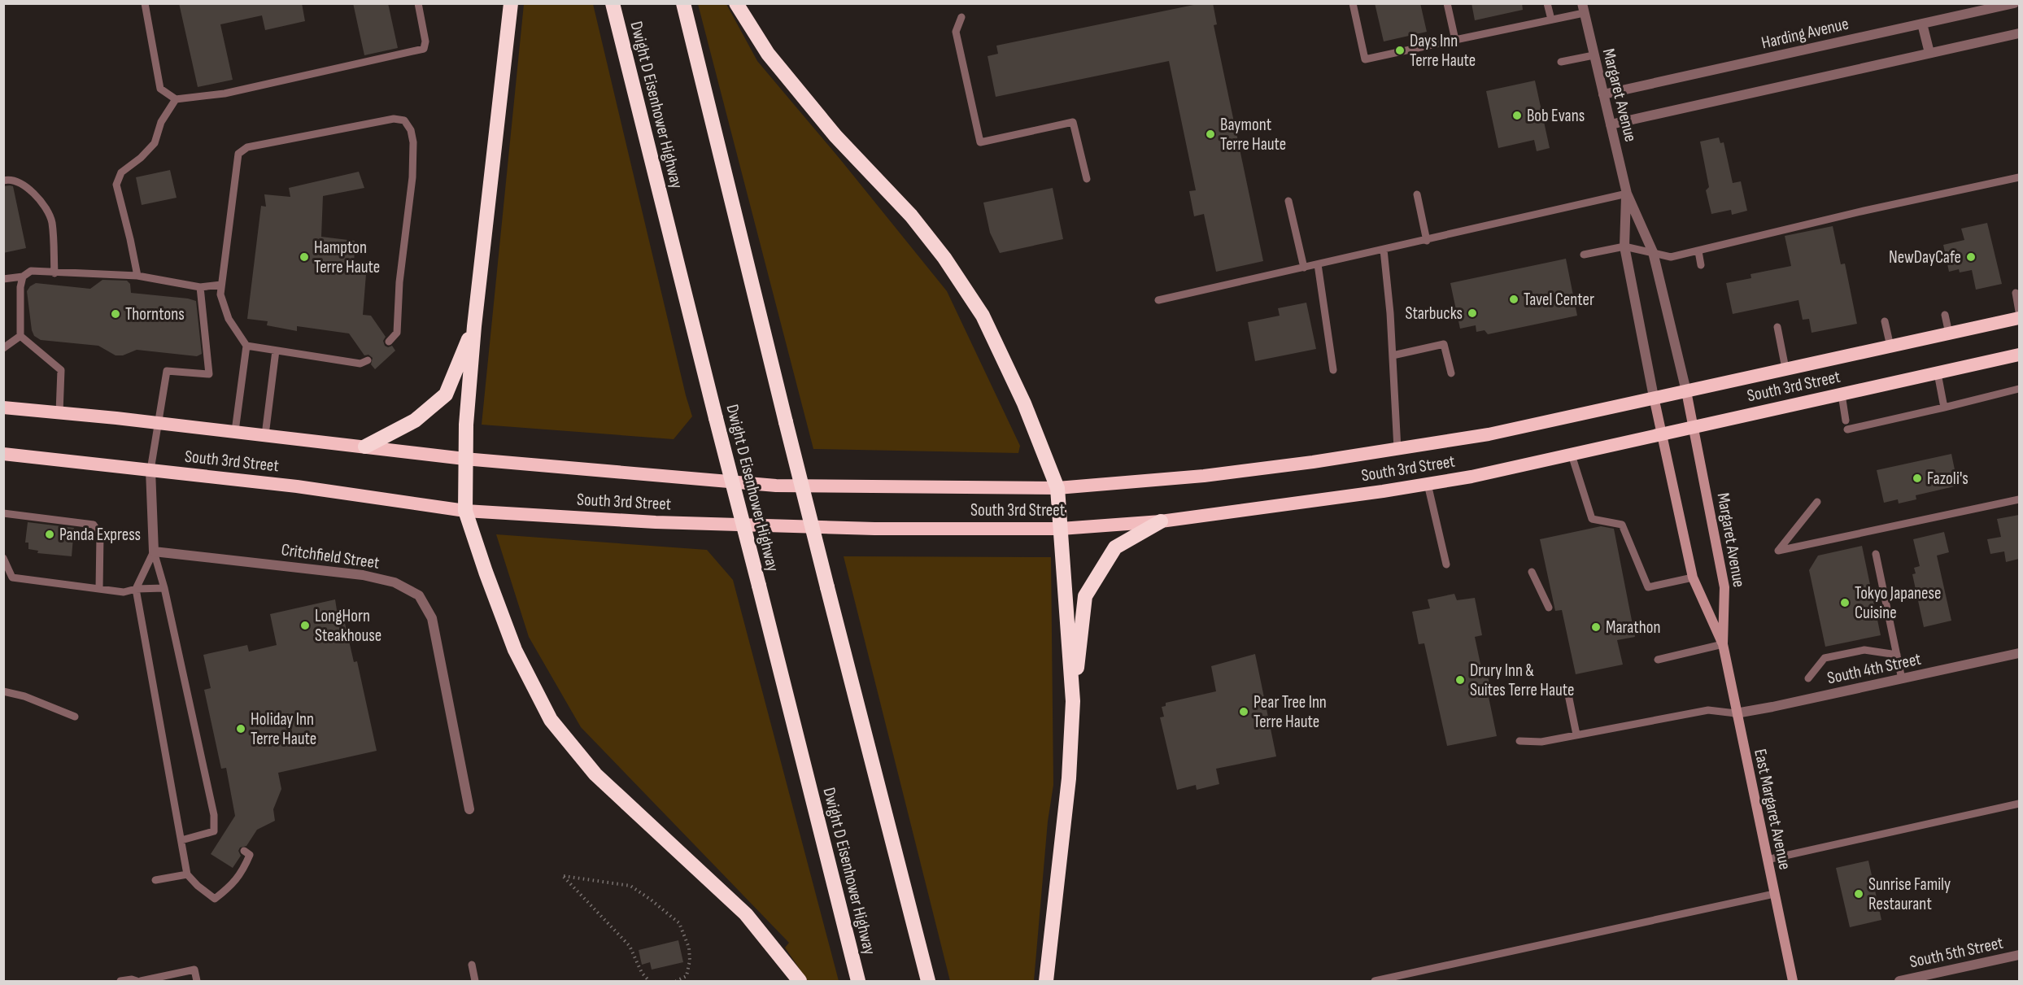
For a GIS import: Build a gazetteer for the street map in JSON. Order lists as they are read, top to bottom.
{
  "streets": {
    "highway": ["Dwight D Eisenhower Highway", "South 3rd Street"],
    "main road": ["Margaret Avenue", "East Margaret Avenue"],
    "street": [
      "Harding Avenue",
      "Critchfield Street",
      "South 4th Street",
      "South 5th Street"
    ]
  },
  "crossings": [
    ["Harding Avenue", "Margaret Avenue"],
    ["Margaret Avenue", "South 3rd Street"],
    ["Margaret Avenue", "East Margaret Avenue"],
    ["South 4th Street", "East Margaret Avenue"]
  ],
  "places": [
    "Days Inn Terre Haute",
    "Bob Evans",
    "Baymont Terre Haute",
    "Hampton Terre Haute",
    "NewDayCafe",
    "Tavel Center",
    "Starbucks",
    "Thorntons",
    "Fazoli's",
    "Panda Express",
    "Tokyo Japanese Cuisine",
    "LongHorn Steakhouse",
    "Marathon",
    "Drury Inn & Suites Terre Haute",
    "Pear Tree Inn Terre Haute",
    "Holiday Inn Terre Haute",
    "Sunrise Family Restaurant"
  ]
}
